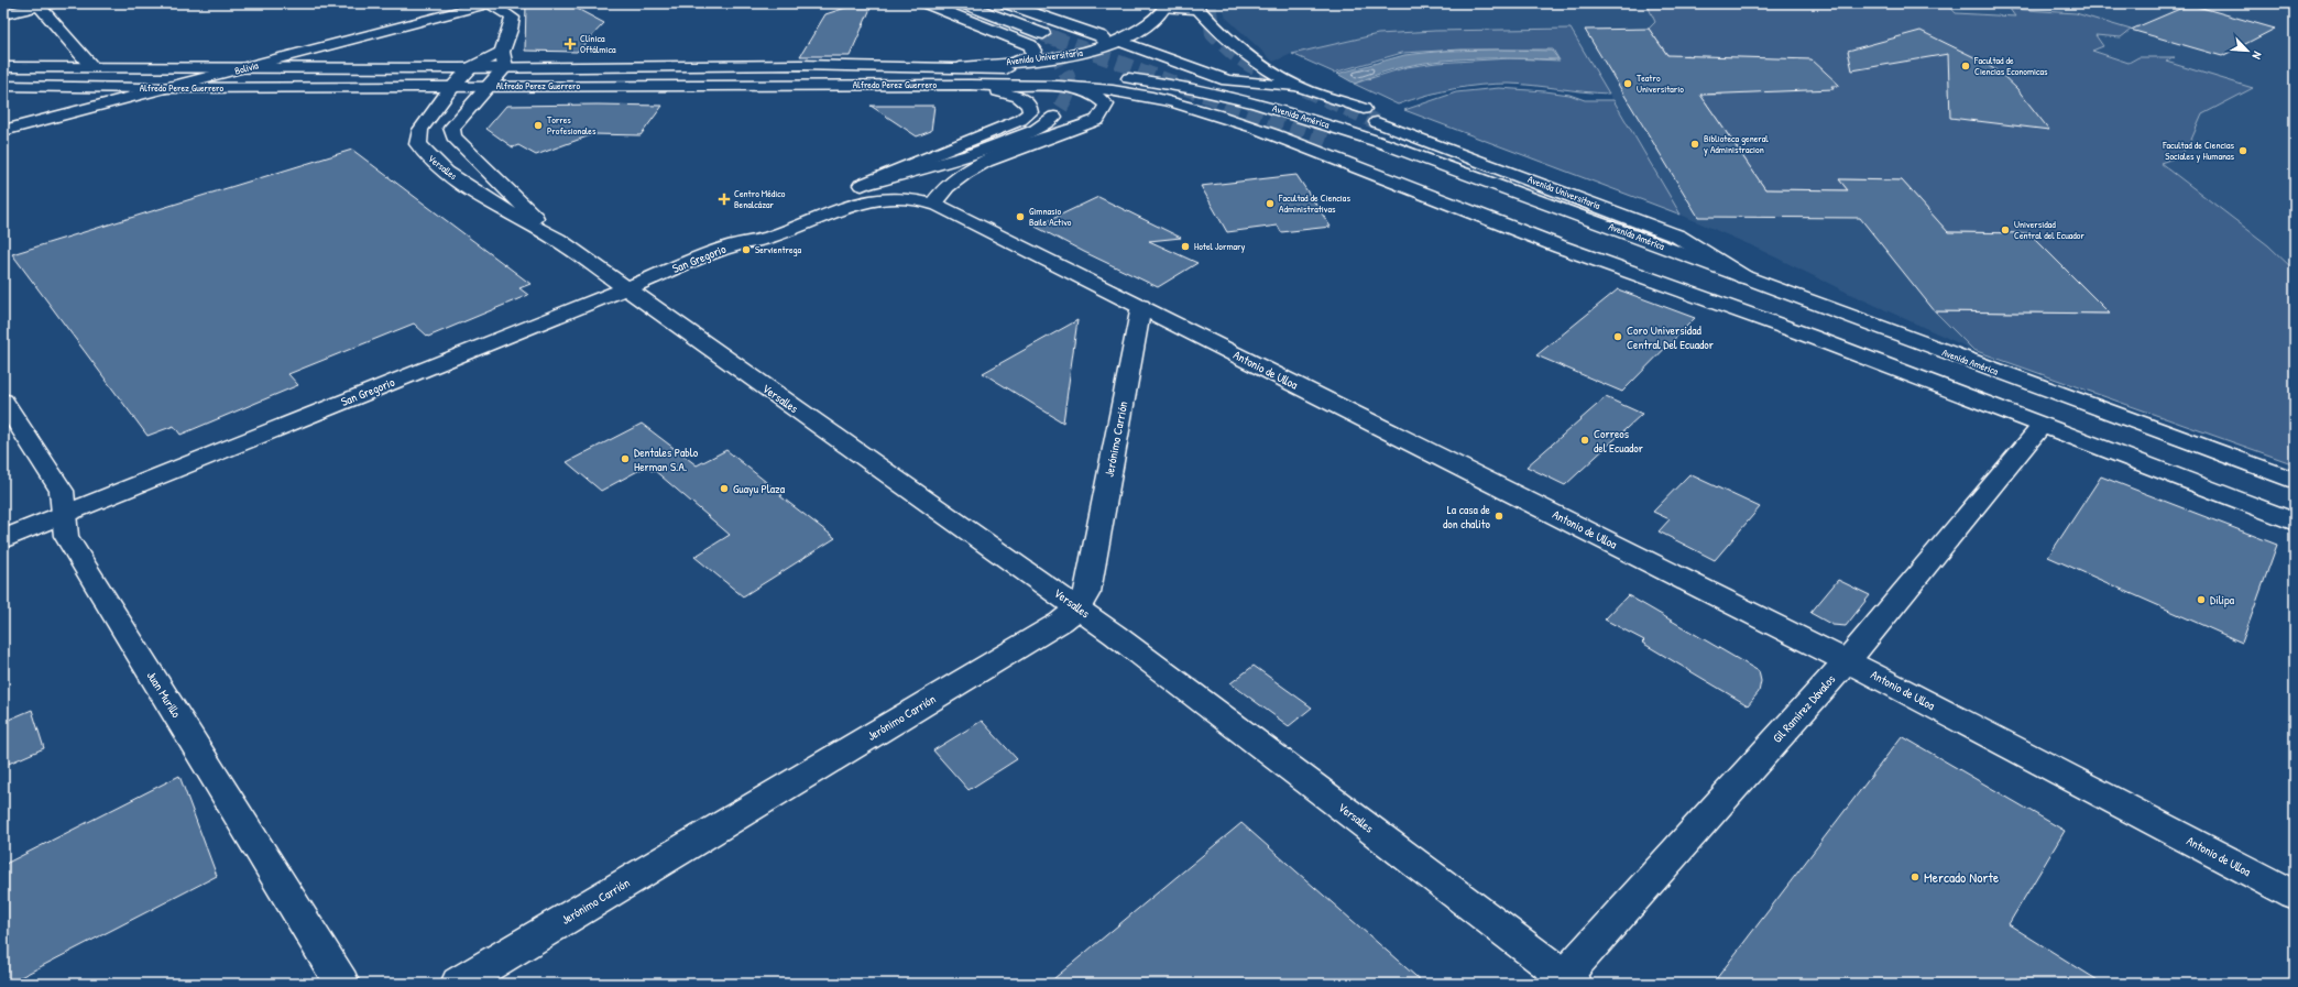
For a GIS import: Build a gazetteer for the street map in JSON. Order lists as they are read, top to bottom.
{
  "streets": {
    "street": [
      "Avenida Universitaria",
      "Bolivia",
      "Alfredo Perez Guerrero",
      "Avenida América",
      "Versalles",
      "San Gregorio",
      "Antonio de Ulloa",
      "Jerónimo Carrión",
      "Juan Murillo",
      "Gil Ramírez Dávalos"
    ]
  },
  "crossings": [
    ["Avenida Universitaria", "Alfredo Perez Guerrero"],
    ["Avenida Universitaria", "Avenida América"],
    ["Bolivia", "Alfredo Perez Guerrero"],
    ["Alfredo Perez Guerrero", "Avenida América"],
    ["Alfredo Perez Guerrero", "Versalles"],
    ["Avenida América", "Gil Ramírez Dávalos"],
    ["Versalles", "San Gregorio"],
    ["Versalles", "Jerónimo Carrión"],
    ["Versalles", "Gil Ramírez Dávalos"],
    ["San Gregorio", "Antonio de Ulloa"],
    ["San Gregorio", "Juan Murillo"],
    ["Antonio de Ulloa", "Jerónimo Carrión"],
    ["Antonio de Ulloa", "Gil Ramírez Dávalos"]
  ],
  "places": {
    "health": ["Clínica Oftálmica", "Centro Médico Benalcázar"],
    "other": [
      "Facultad de Ciencias Economicas",
      "Teatro Universitario",
      "Torres Profesionales",
      "Biblioteca general y Administracion",
      "Facultad de Ciencias Sociales y Humanas",
      "Facultad de Ciencias Administrativas",
      "Gimnasio Baile Activo",
      "Universidad Central del Ecuador",
      "Hotel Jormary",
      "Servientrega",
      "Coro Universidad Central Del Ecuador",
      "Correos del Ecuador",
      "Dentales Pablo Herman S.A.",
      "Guayu Plaza",
      "La casa de don chalito",
      "Dilipa",
      "Mercado Norte"
    ]
  },
  "north": "bottom right"
}
